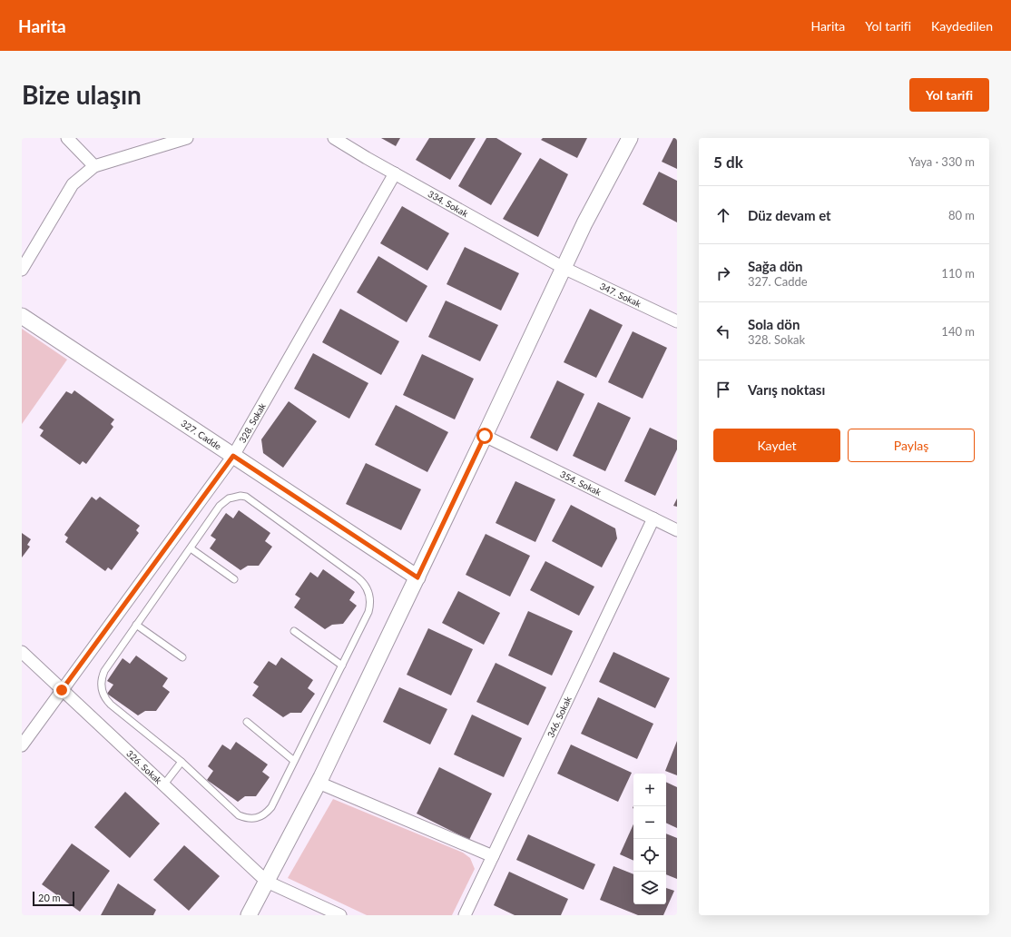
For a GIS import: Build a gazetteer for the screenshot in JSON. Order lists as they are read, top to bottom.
{
  "streets": {
    "street": [
      "334. Sokak",
      "347. Sokak",
      "328. Sokak",
      "327. Cadde",
      "354. Sokak",
      "346. Sokak",
      "326. Sokak"
    ]
  },
  "crossings": [
    ["334. Sokak", "347. Sokak"],
    ["334. Sokak", "328. Sokak"],
    ["328. Sokak", "327. Cadde"],
    ["328. Sokak", "326. Sokak"],
    ["354. Sokak", "346. Sokak"]
  ],
  "scale_bar": "20 m",
  "page": {
    "header": "Harita",
    "nav": ["Harita", "Yol tarifi", "Kaydedilen"],
    "buttons": [
      "Yol tarifi",
      ["Kaydet", "Paylaş"]
    ],
    "title": "Bize ulaşın",
    "heading": ["5 dk", "Yaya · 330 m"],
    "list": [
      ["Düz devam et", "80 m"],
      ["Sağa dön", "327. Cadde", "110 m"],
      ["Sola dön", "328. Sokak", "140 m"],
      "Varış noktası"
    ],
    "map_buttons": ["+", "−"],
    "scale": "20 m"
  }
}
